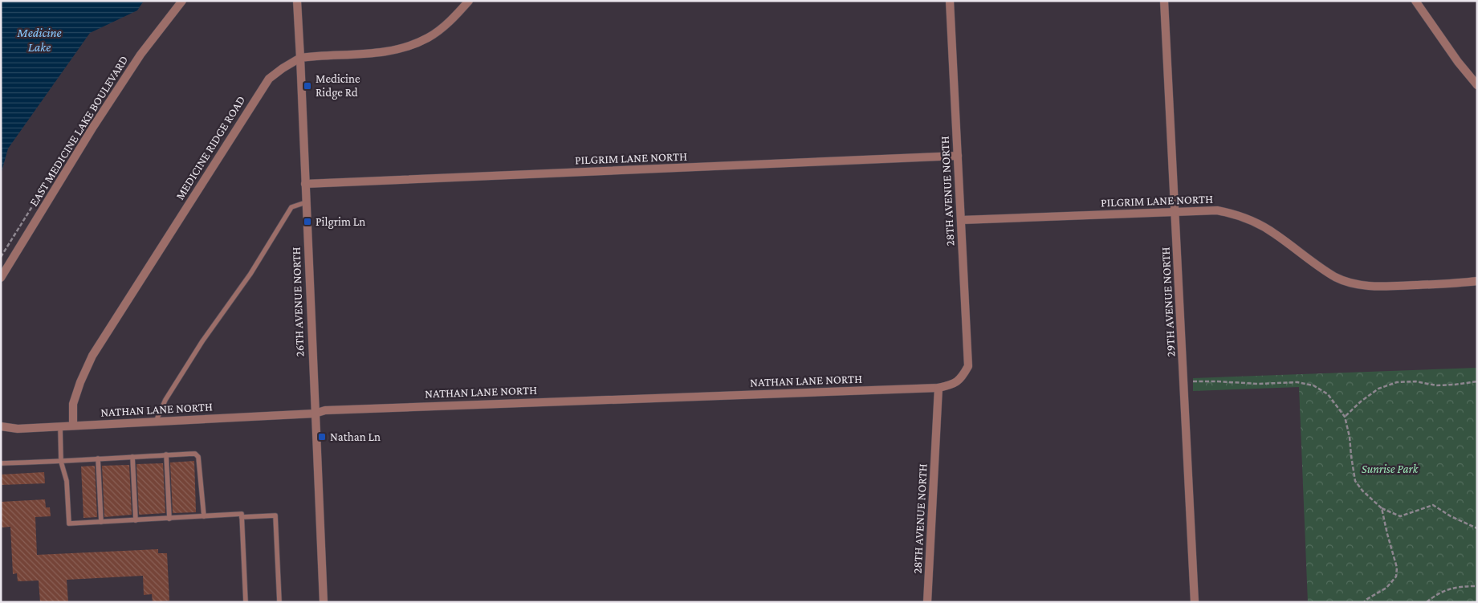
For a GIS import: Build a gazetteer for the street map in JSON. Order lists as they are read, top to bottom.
{
  "streets": {
    "street": [
      "EAST MEDICINE LAKE BOULEVARD",
      "MEDICINE RIDGE ROAD",
      "PILGRIM LANE NORTH",
      "28TH AVENUE NORTH",
      "26TH AVENUE NORTH",
      "29TH AVENUE NORTH",
      "NATHAN LANE NORTH"
    ]
  },
  "crossings": [
    ["MEDICINE RIDGE ROAD", "26TH AVENUE NORTH"],
    ["MEDICINE RIDGE ROAD", "NATHAN LANE NORTH"],
    ["PILGRIM LANE NORTH", "28TH AVENUE NORTH"],
    ["PILGRIM LANE NORTH", "26TH AVENUE NORTH"],
    ["PILGRIM LANE NORTH", "29TH AVENUE NORTH"],
    ["28TH AVENUE NORTH", "NATHAN LANE NORTH"],
    ["26TH AVENUE NORTH", "NATHAN LANE NORTH"]
  ],
  "water": ["Medicine Lake"],
  "parks": ["Sunrise Park"],
  "places": {
    "transit": ["Medicine Ridge Rd", "Pilgrim Ln", "Nathan Ln"]
  }
}
